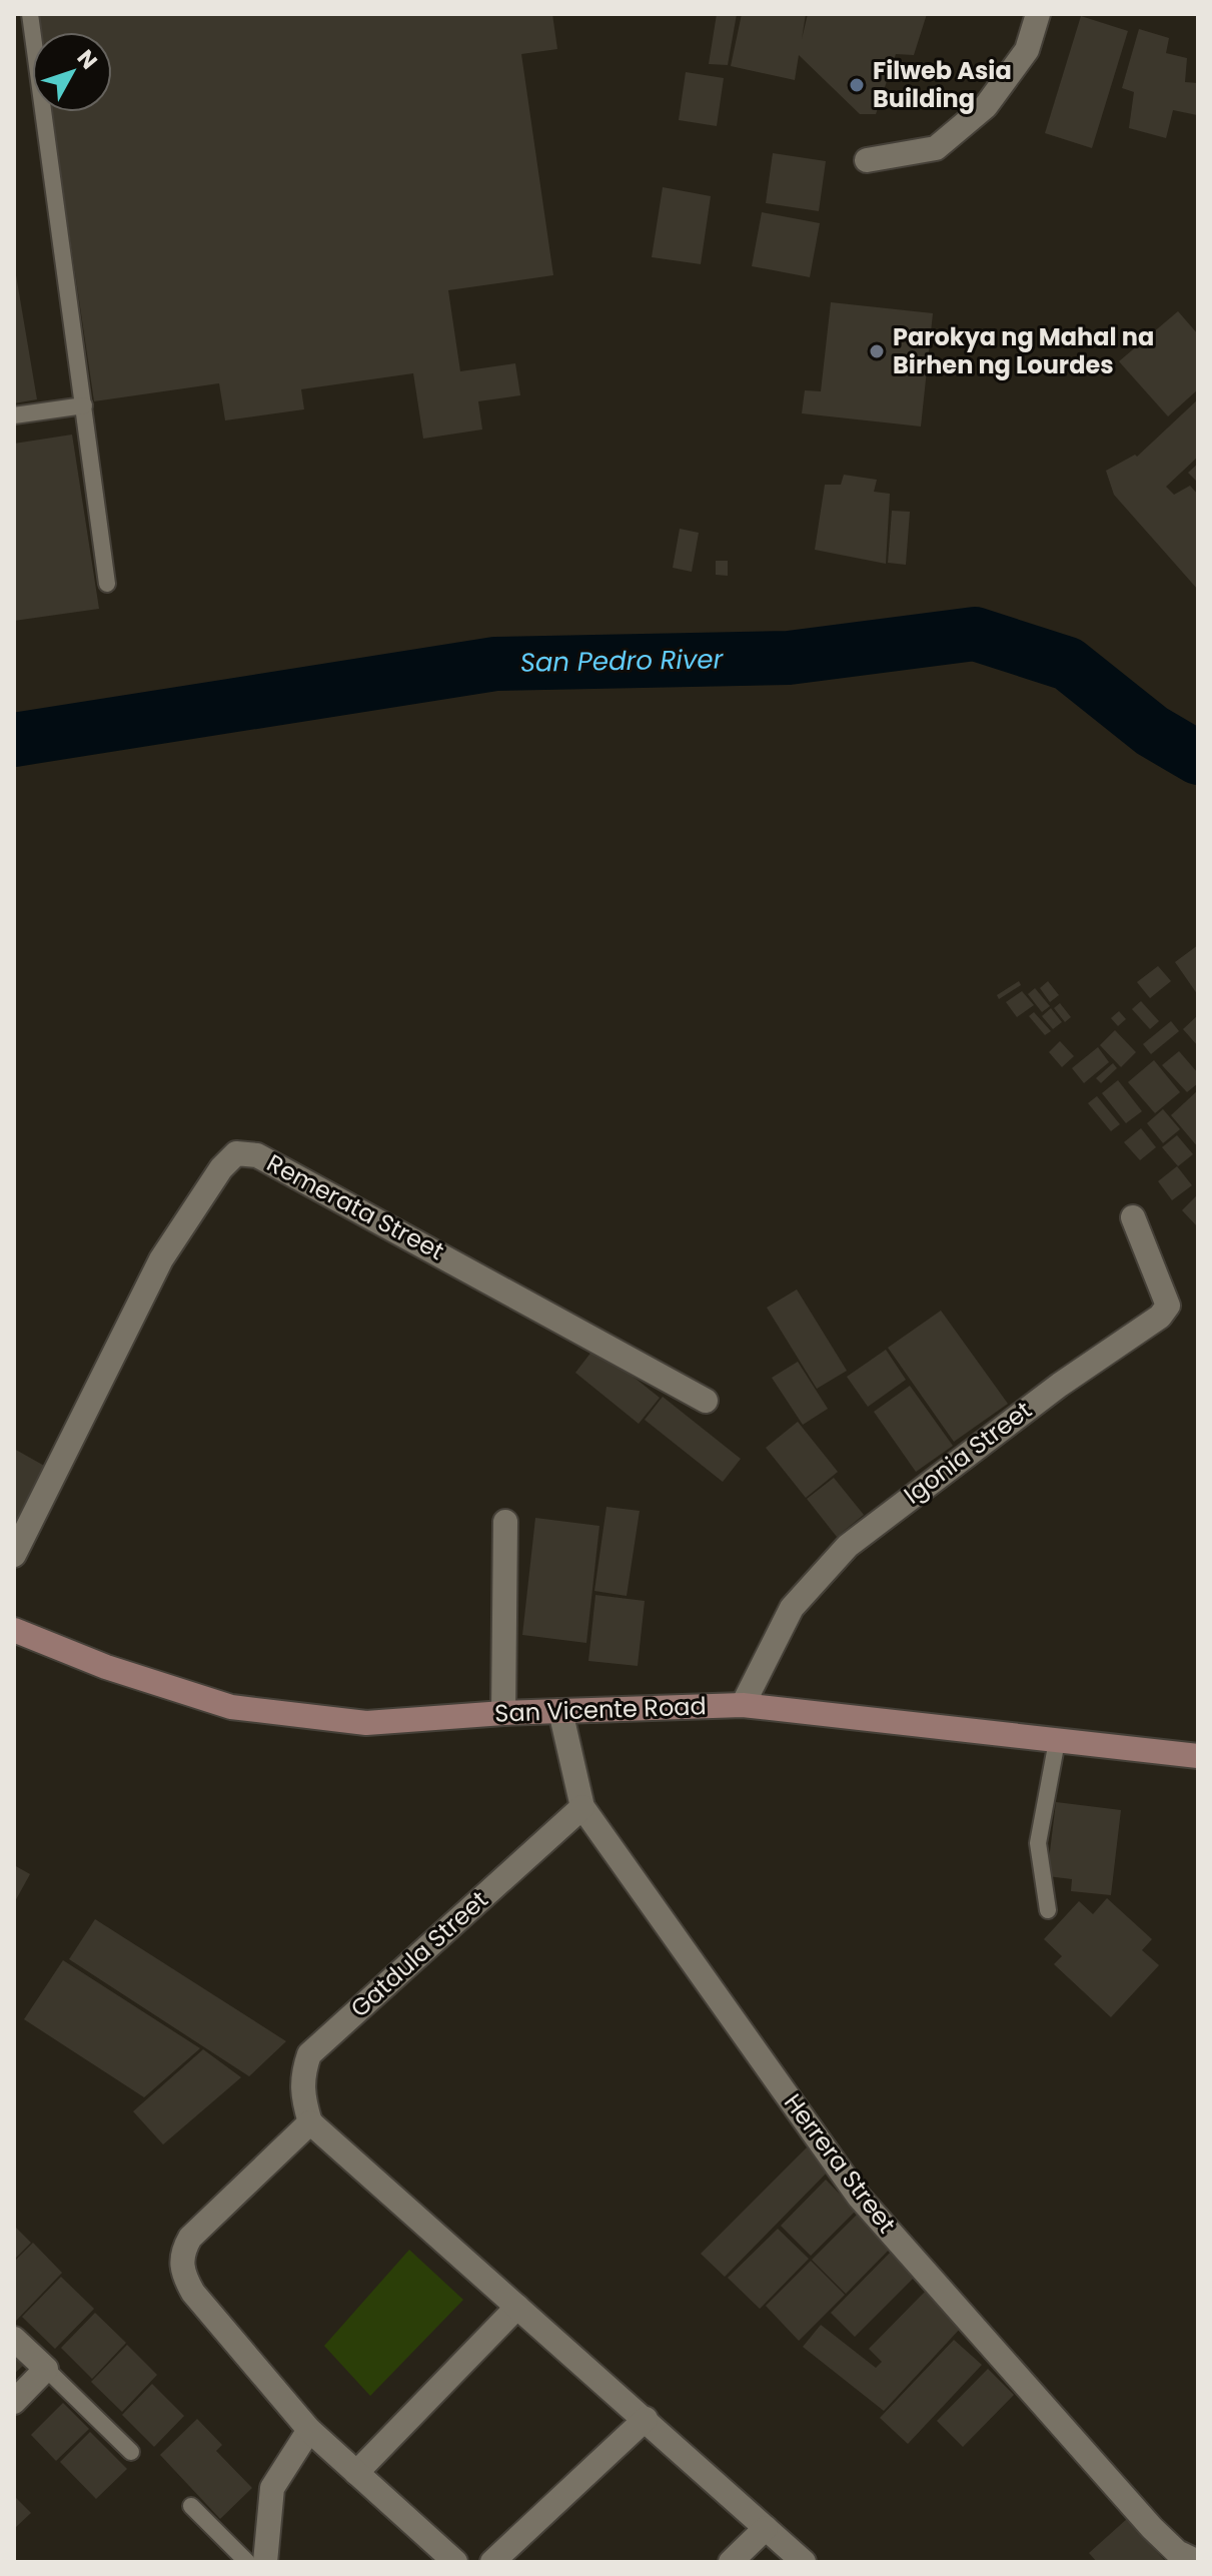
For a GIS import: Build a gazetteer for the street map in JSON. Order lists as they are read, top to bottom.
{
  "streets": {
    "main road": ["San Vicente Road"],
    "street": [
      "Remerata Street",
      "Igonia Street",
      "Gatdula Street",
      "Herrera Street"
    ]
  },
  "crossings": [
    ["Igonia Street", "San Vicente Road"],
    ["San Vicente Road", "Herrera Street"],
    ["Gatdula Street", "Herrera Street"]
  ],
  "water": ["San Pedro River"],
  "places": ["Filweb Asia Building", "Parokya ng Mahal na Birhen ng Lourdes"],
  "north": "top right"
}
